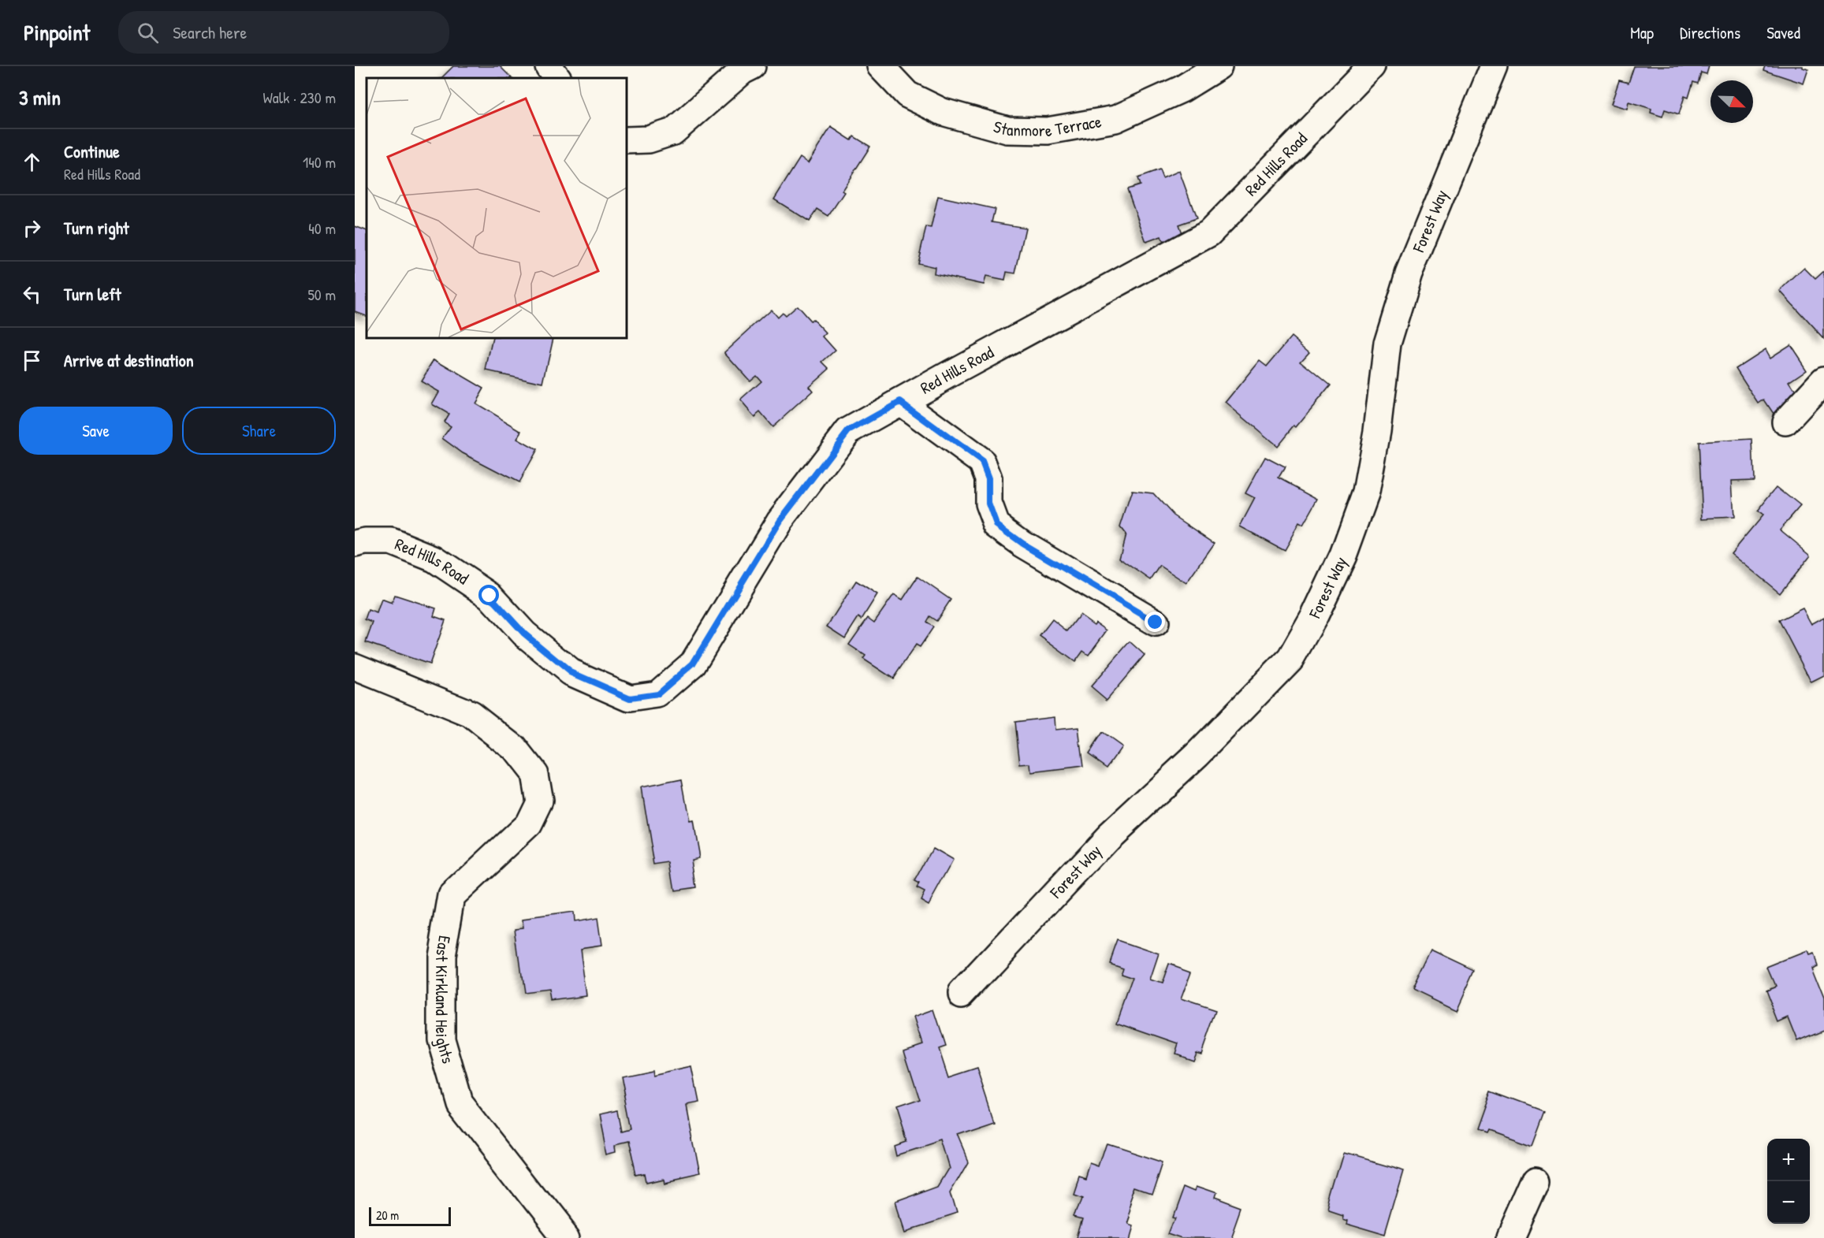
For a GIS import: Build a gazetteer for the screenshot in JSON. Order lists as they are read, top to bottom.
{
  "streets": {
    "street": [
      "Stanmore Terrace",
      "Red Hills Road",
      "Forest Way",
      "East Kirkland Heights"
    ]
  },
  "scale_bar": "20 m",
  "north": "bottom right",
  "page": {
    "header": "Pinpoint",
    "search": "Search here",
    "nav": ["Map", "Directions", "Saved"],
    "heading": ["3 min", "Walk · 230 m"],
    "list": [
      ["Continue", "Red Hills Road", "140 m"],
      ["Turn right", "40 m"],
      ["Turn left", "50 m"],
      "Arrive at destination"
    ],
    "buttons": ["Save", "Share"],
    "map_buttons": ["+", "−"],
    "scale": "20 m"
  }
}
